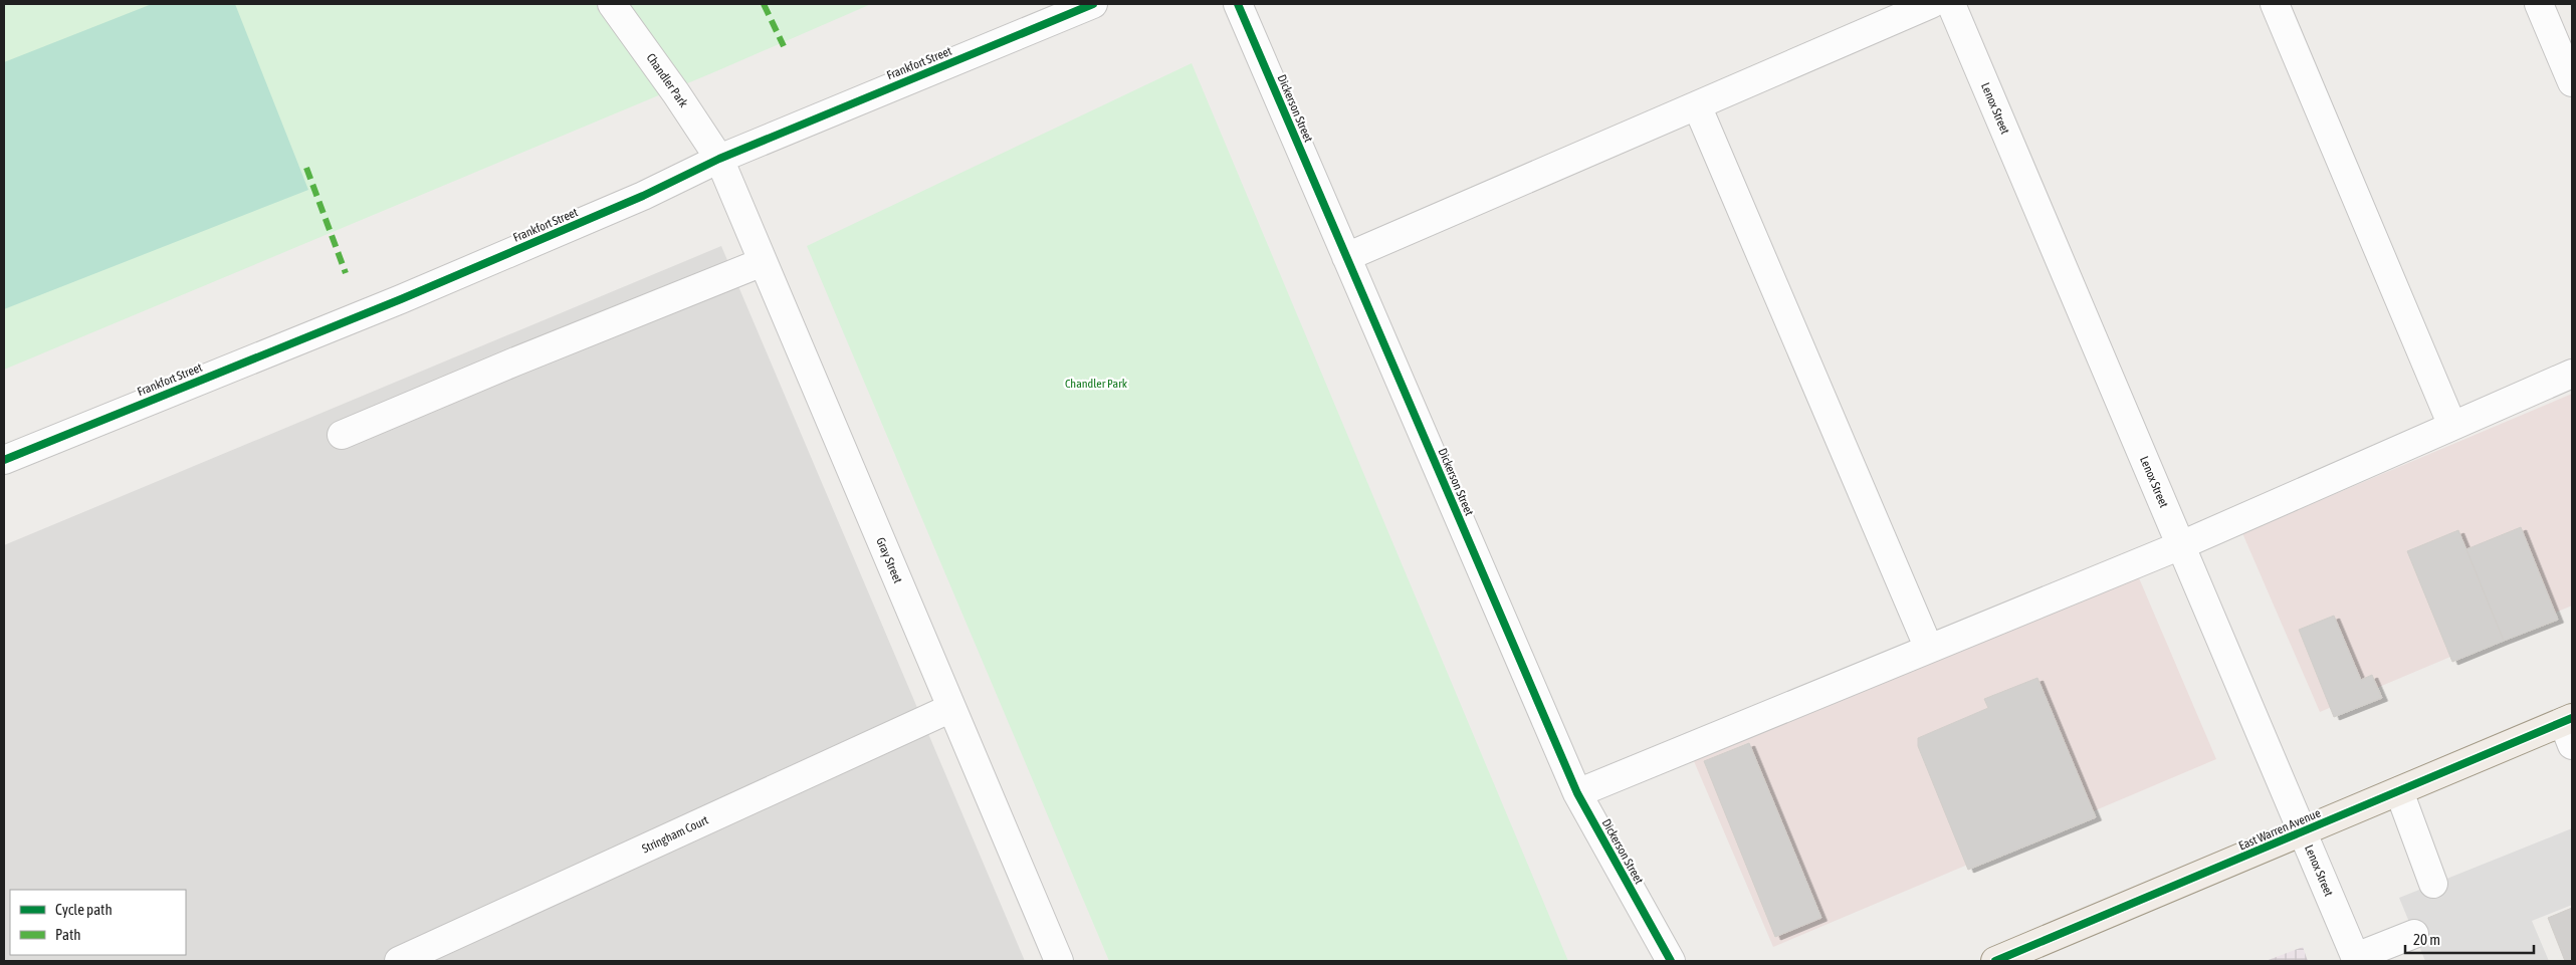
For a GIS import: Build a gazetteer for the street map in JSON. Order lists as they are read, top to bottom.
{
  "streets": {
    "main road": ["East Warren Avenue"],
    "street": [
      "Frankfort Street",
      "Chandler Park",
      "Dickerson Street",
      "Lenox Street",
      "Gray Street",
      "Stringham Court"
    ]
  },
  "crossings": [
    ["Frankfort Street", "Chandler Park"],
    ["Frankfort Street", "Gray Street"],
    ["Chandler Park", "Gray Street"],
    ["Lenox Street", "East Warren Avenue"],
    ["Gray Street", "Stringham Court"]
  ],
  "parks": ["Chandler Park"],
  "legend": ["Cycle path", "Path"],
  "scale_bar": "20 m"
}
